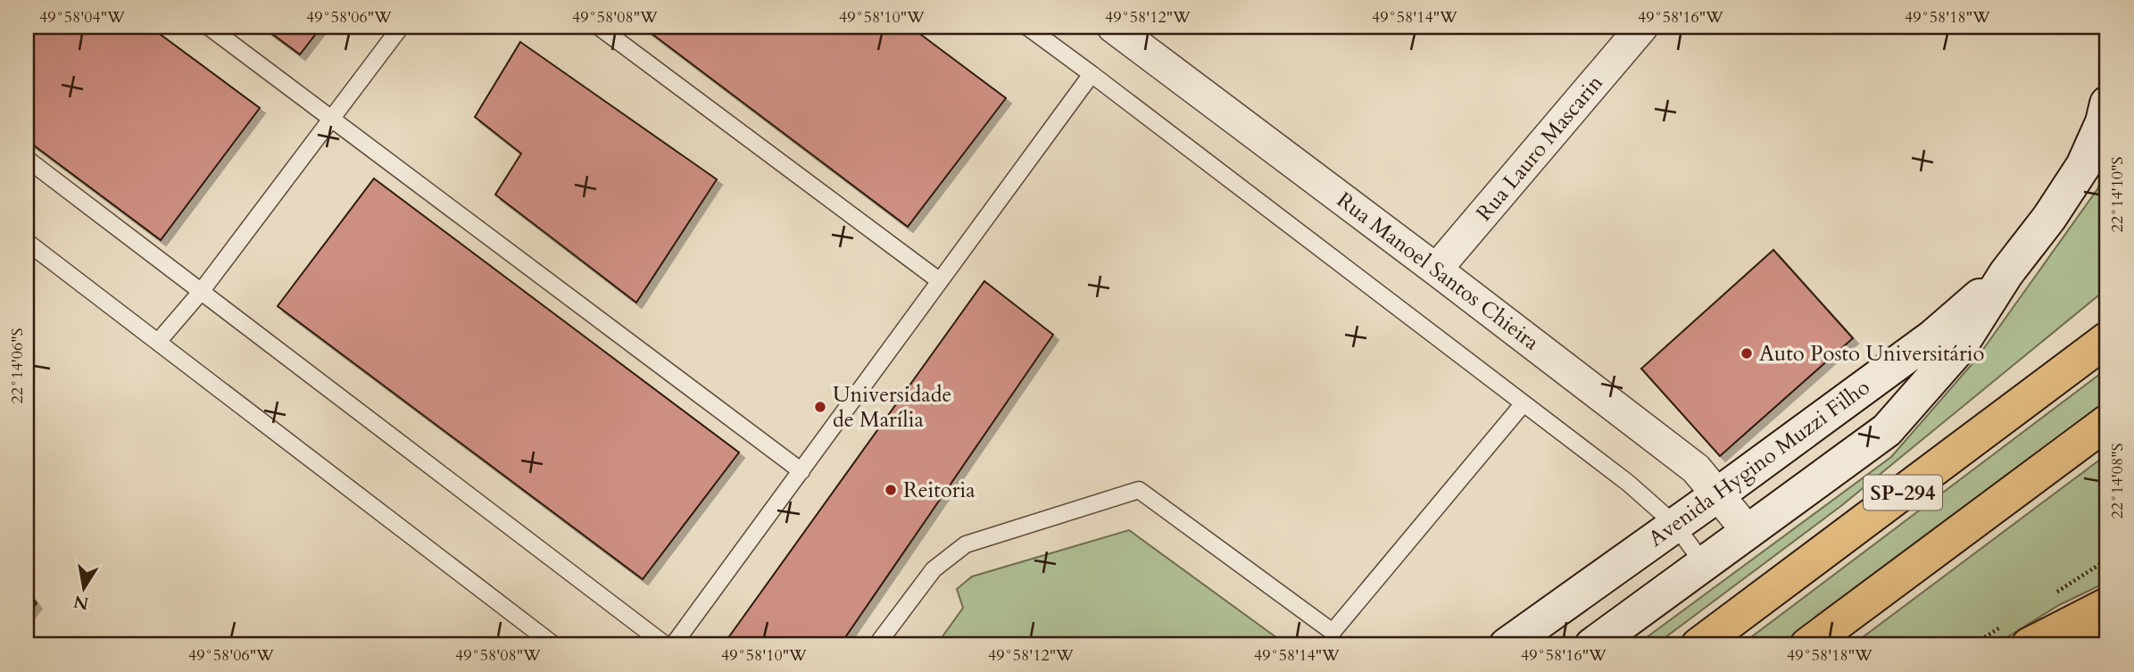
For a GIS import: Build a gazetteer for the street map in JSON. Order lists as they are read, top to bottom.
{
  "streets": {
    "highway": ["SP-294"],
    "main road": ["Avenida Hygino Muzzi Filho"],
    "street": ["Rua Lauro Mascarin", "Rua Manoel Santos Chieira"]
  },
  "crossings": [
    ["Rua Lauro Mascarin", "Rua Manoel Santos Chieira"],
    ["Rua Manoel Santos Chieira", "Avenida Hygino Muzzi Filho"]
  ],
  "places": ["Auto Posto Universitário", "Universidade de Marília", "Reitoria"],
  "north": "bottom",
  "coordinates": [
    "49°58'04\"W",
    "49°58'06\"W",
    "49°58'08\"W",
    "49°58'10\"W",
    "49°58'12\"W",
    "49°58'14\"W",
    "49°58'16\"W",
    "49°58'18\"W",
    "22°14'10\"S",
    "22°14'06\"S",
    "22°14'08\"S"
  ]
}
